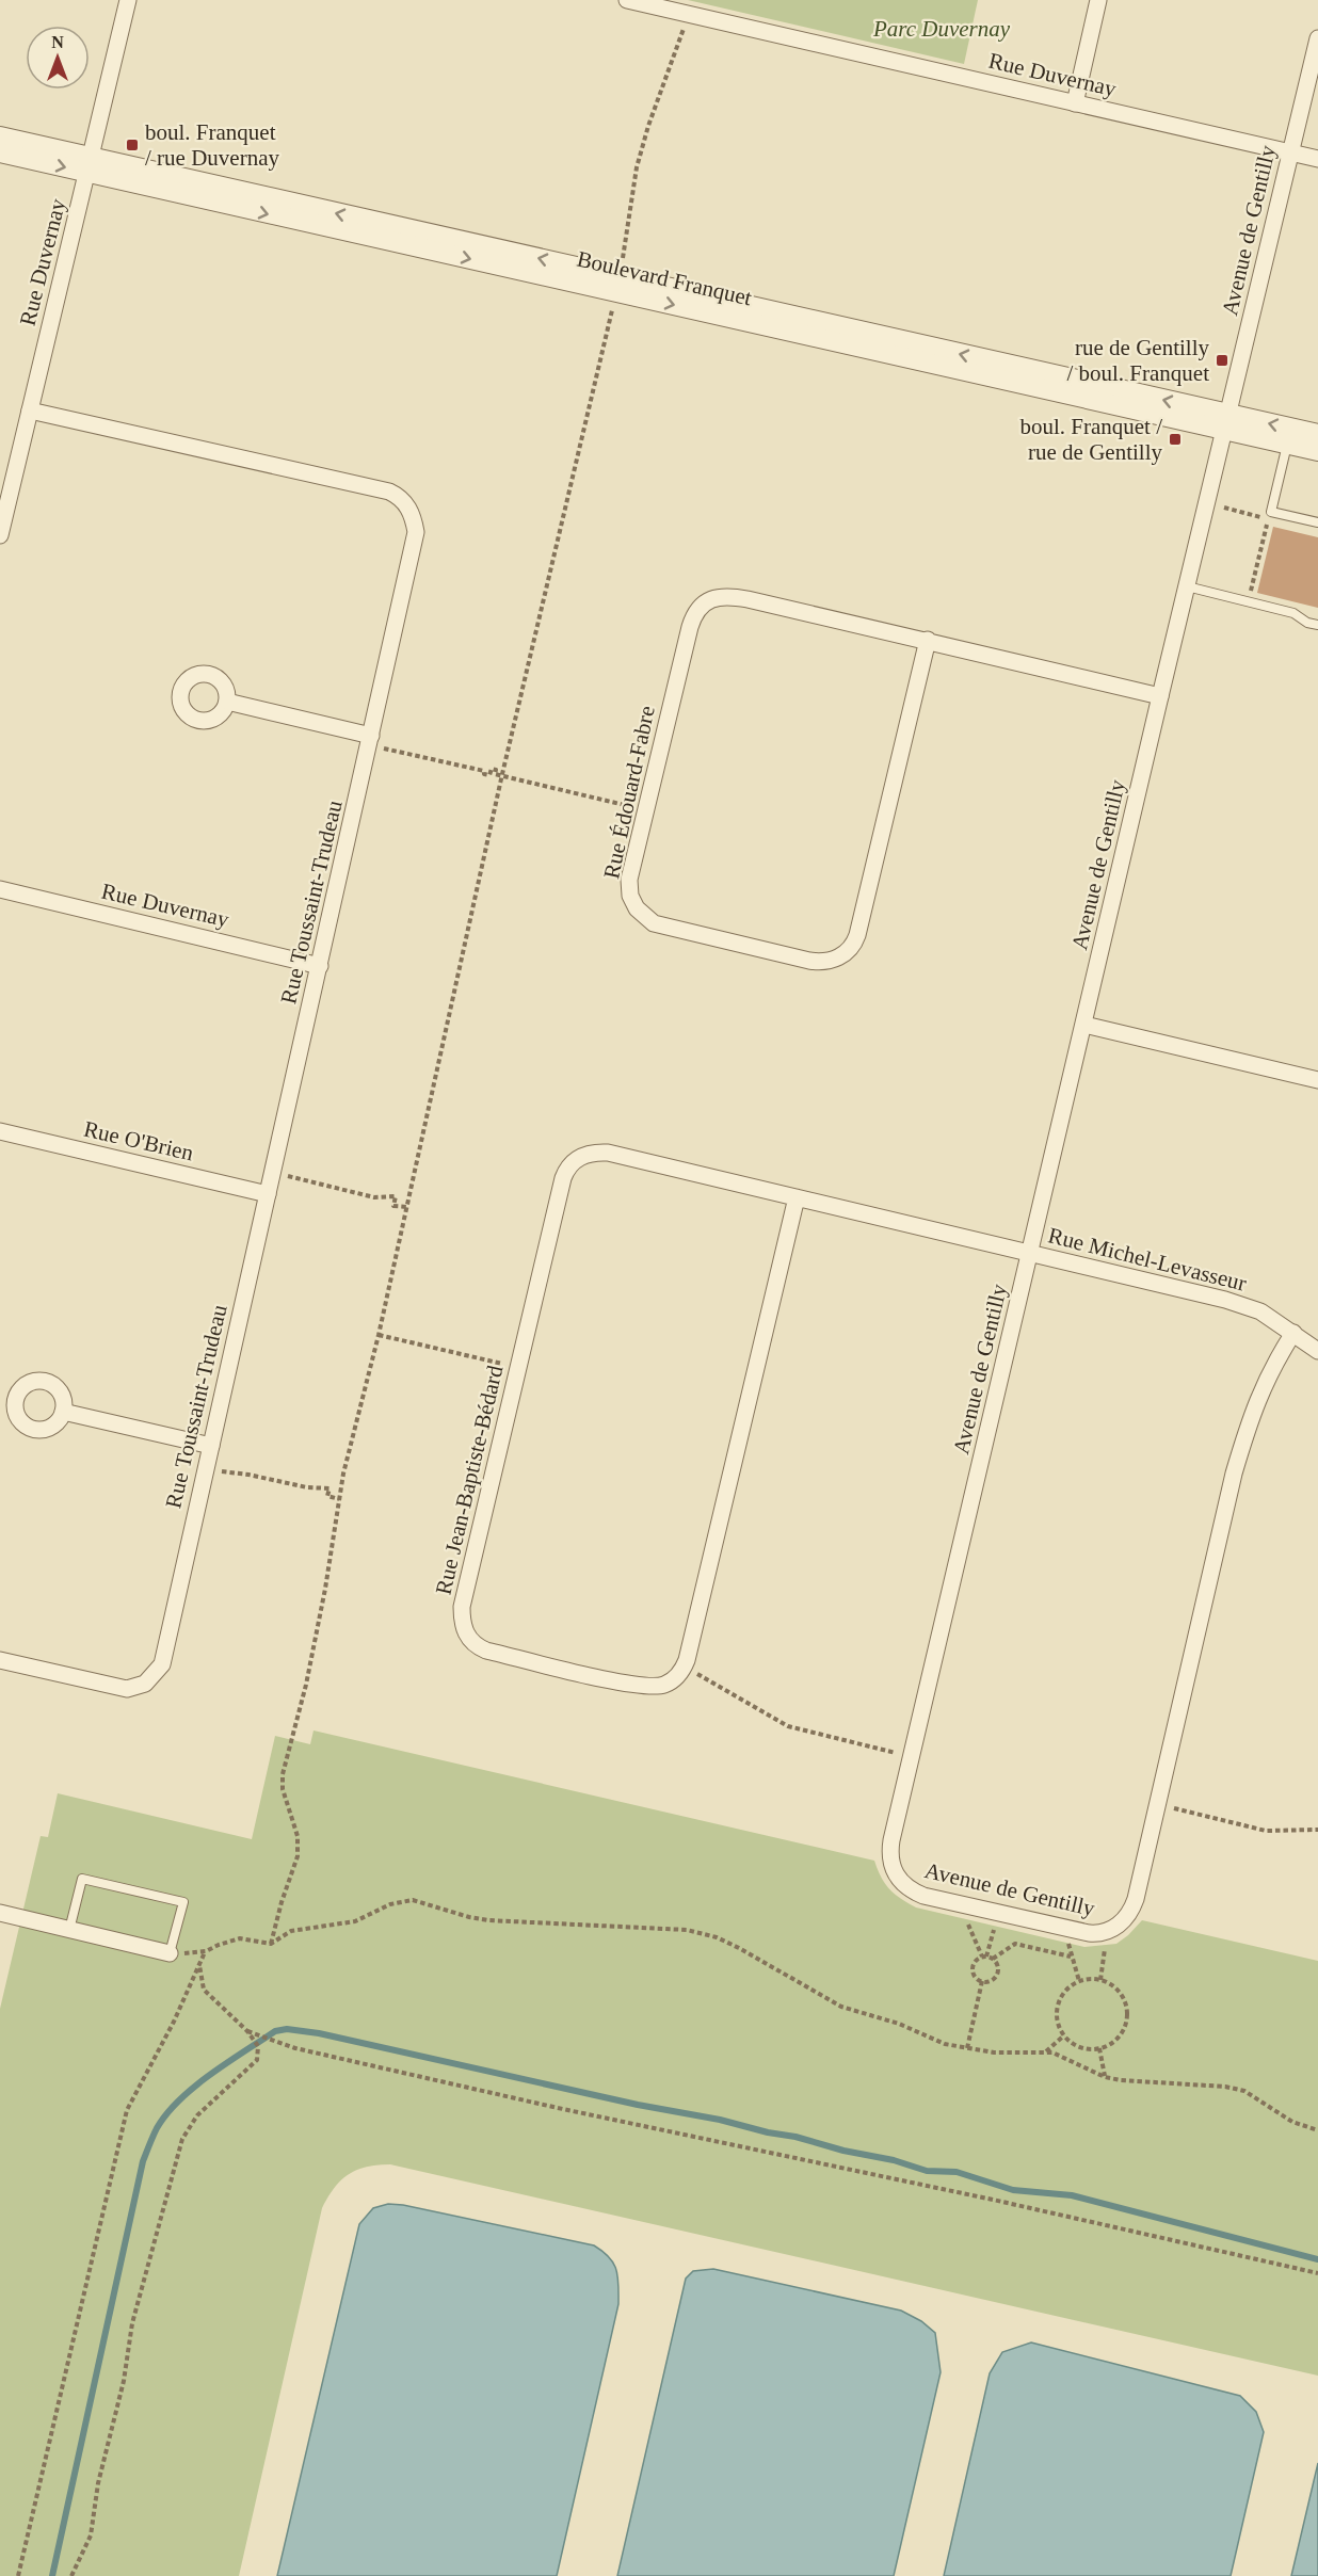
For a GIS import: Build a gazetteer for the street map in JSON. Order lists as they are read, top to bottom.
{
  "streets": {
    "street": [
      "Rue Duvernay",
      "Avenue de Gentilly",
      "Boulevard Franquet",
      "Rue Édouard-Fabre",
      "Rue Toussaint-Trudeau",
      "Rue O'Brien",
      "Rue Michel-Levasseur",
      "Rue Jean-Baptiste-Bédard"
    ]
  },
  "crossings": [
    ["Rue Duvernay", "Avenue de Gentilly"],
    ["Rue Duvernay", "Boulevard Franquet"],
    ["Rue Duvernay", "Rue Toussaint-Trudeau"],
    ["Avenue de Gentilly", "Boulevard Franquet"],
    ["Avenue de Gentilly", "Rue Édouard-Fabre"],
    ["Avenue de Gentilly", "Rue Michel-Levasseur"],
    ["Avenue de Gentilly", "Rue Jean-Baptiste-Bédard"],
    ["Rue Toussaint-Trudeau", "Rue O'Brien"],
    ["Rue Michel-Levasseur", "Rue Jean-Baptiste-Bédard"]
  ],
  "parks": ["Parc Duvernay"],
  "places": {
    "transit": ["boul. Franquet / rue Duvernay", "rue de Gentilly / boul. Franquet", "boul. Franquet / rue de Gentilly"]
  },
  "north": "top"
}
